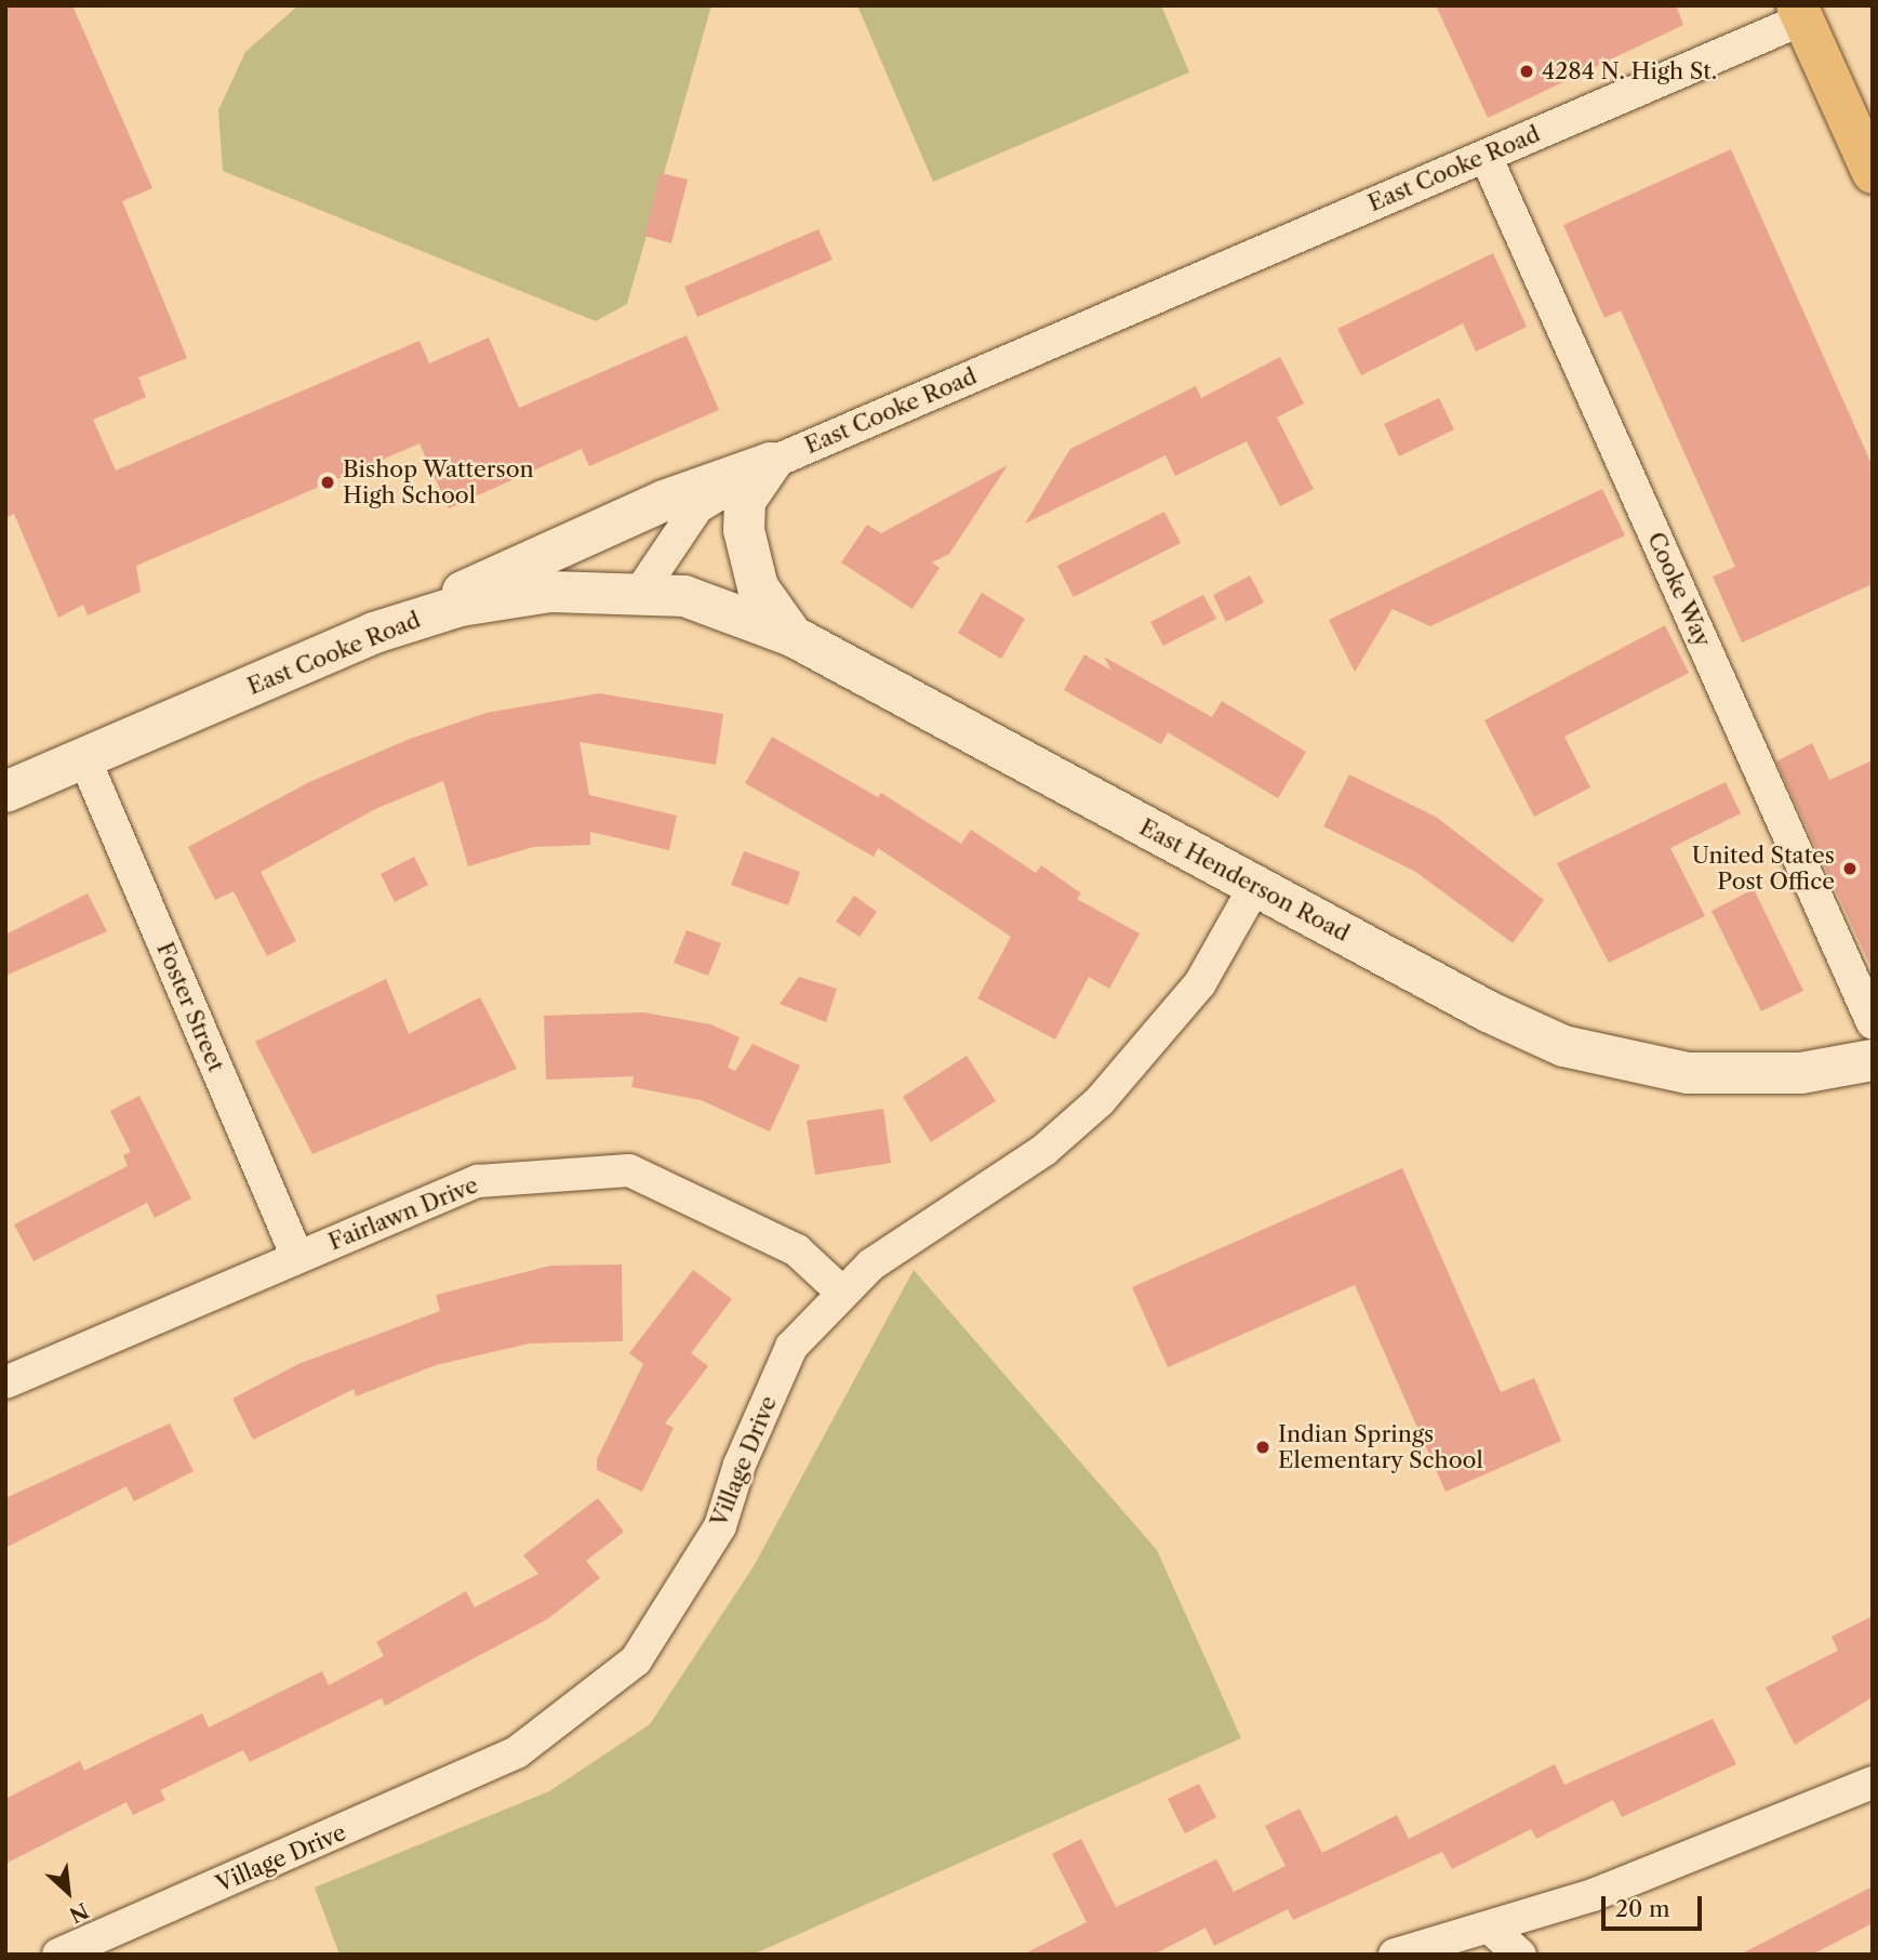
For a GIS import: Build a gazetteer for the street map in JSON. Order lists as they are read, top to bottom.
{
  "streets": {
    "main road": ["East Cooke Road", "East Henderson Road"],
    "street": [
      "Cooke Way",
      "Foster Street",
      "Fairlawn Drive",
      "Village Drive"
    ]
  },
  "crossings": [
    ["East Cooke Road", "Cooke Way"],
    ["East Cooke Road", "East Henderson Road"],
    ["East Cooke Road", "Foster Street"],
    ["East Henderson Road", "Village Drive"],
    ["Foster Street", "Fairlawn Drive"],
    ["Fairlawn Drive", "Village Drive"]
  ],
  "places": [
    "4284 N. High St.",
    "Bishop Watterson High School",
    "United States Post Office",
    "Indian Springs Elementary School"
  ],
  "scale_bar": "20 m",
  "north": "bottom right"
}
